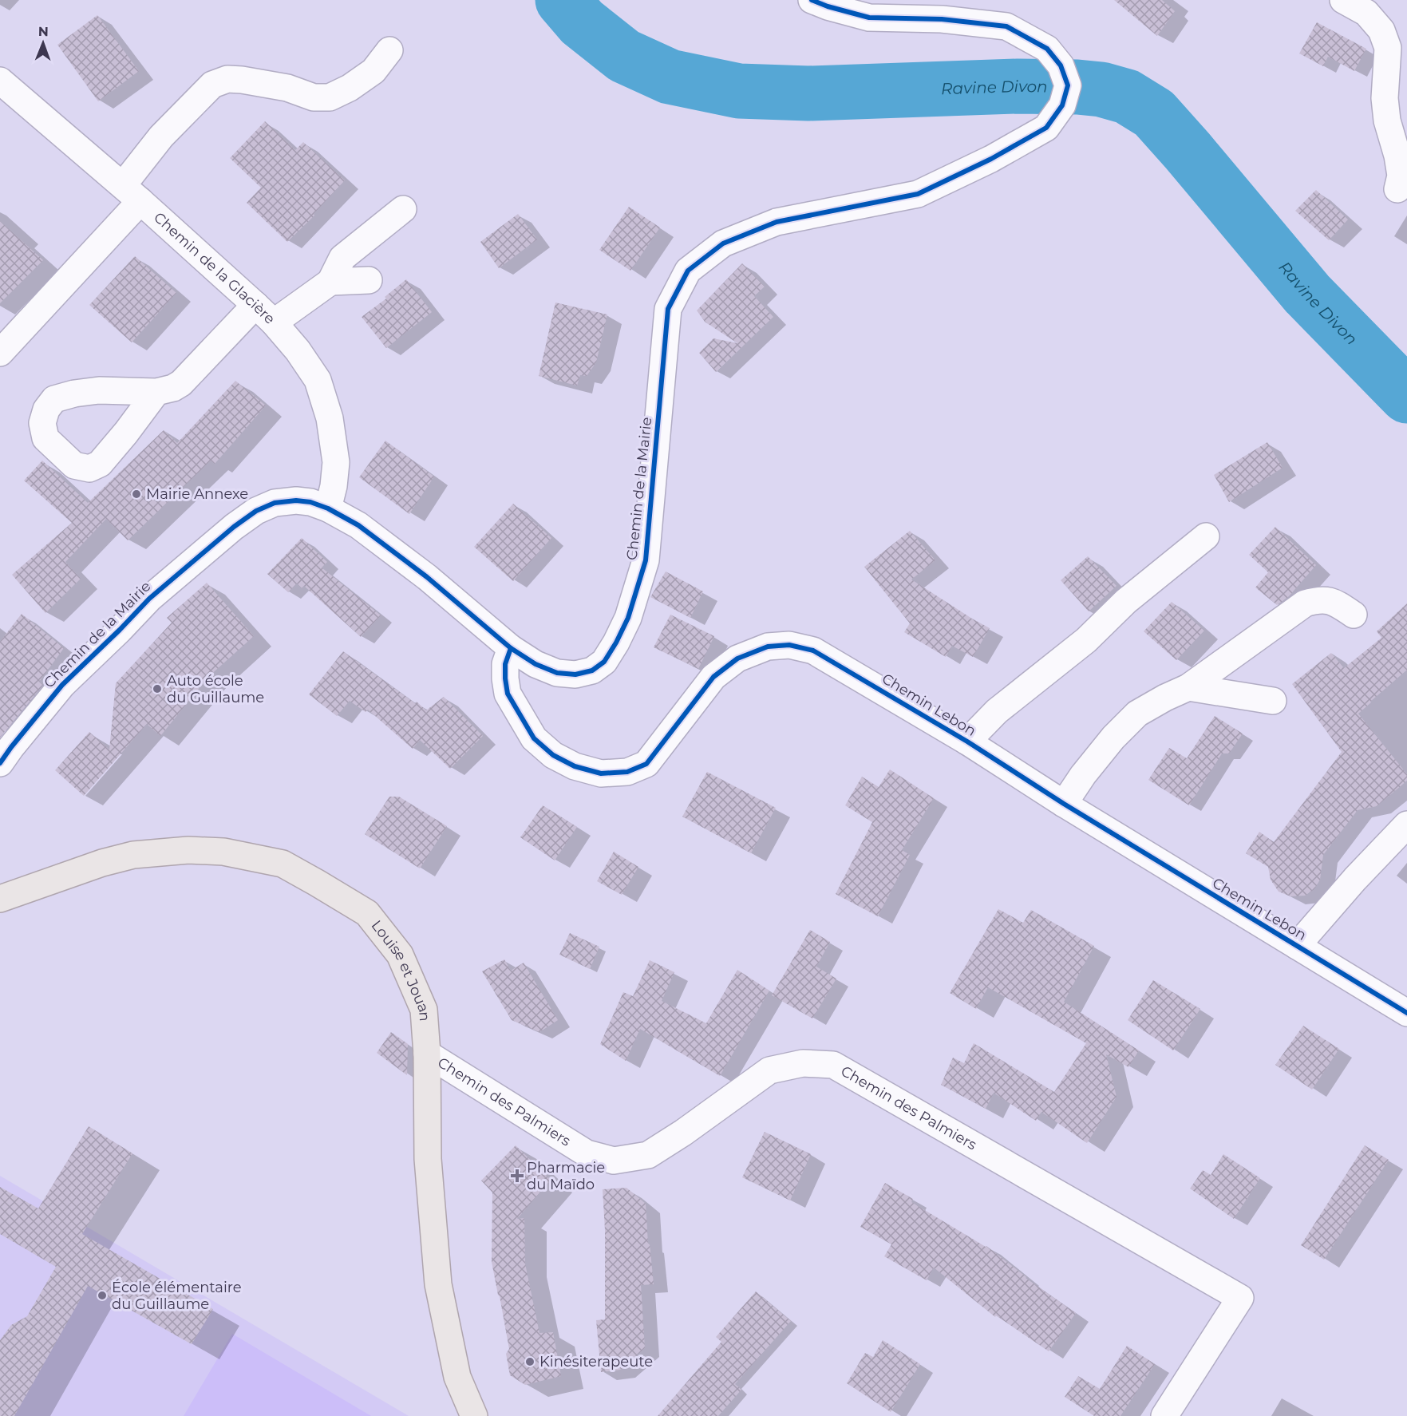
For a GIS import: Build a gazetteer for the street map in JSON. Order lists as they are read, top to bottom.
{
  "streets": {
    "main road": ["Louise et Jouan"],
    "street": [
      "Chemin de la Glacière",
      "Chemin de la Mairie",
      "Chemin Lebon",
      "Chemin des Palmiers"
    ]
  },
  "crossings": [
    ["Chemin de la Glacière", "Chemin de la Mairie"],
    ["Chemin de la Mairie", "Chemin Lebon"],
    ["Louise et Jouan", "Chemin des Palmiers"]
  ],
  "water": ["Ravine Divon"],
  "places": {
    "other": [
      "Mairie Annexe",
      "Auto école du Guillaume",
      "École élémentaire du Guillaume",
      "Kinésiterapeute"
    ],
    "health": ["Pharmacie du Maïdo"]
  },
  "north": "top"
}
